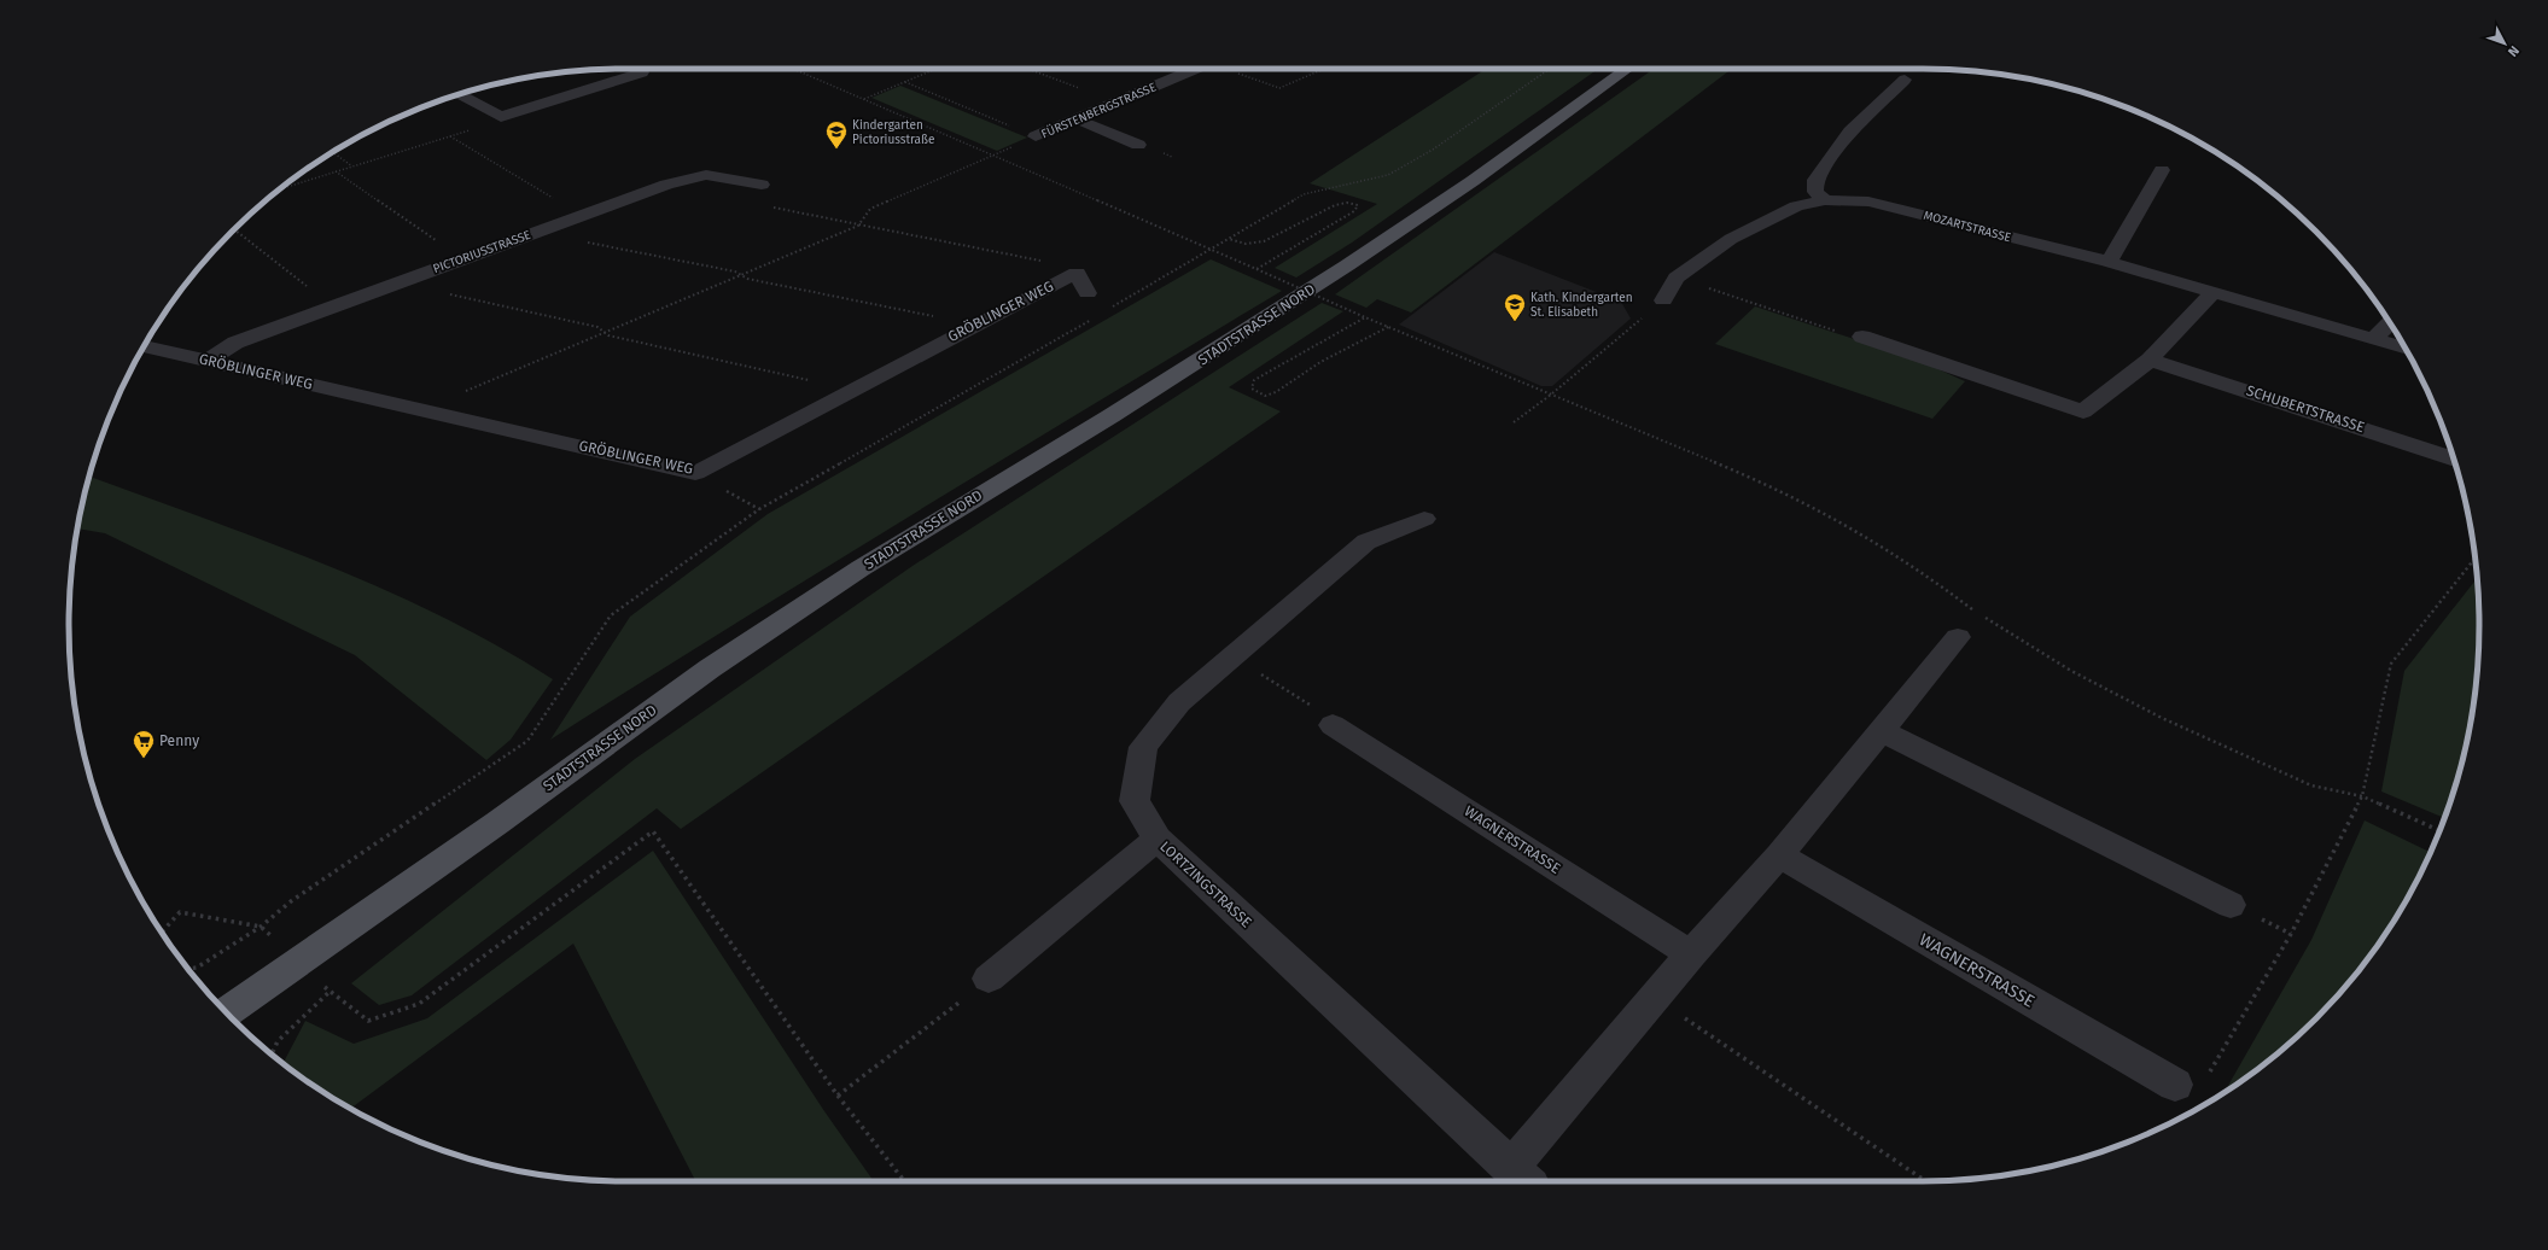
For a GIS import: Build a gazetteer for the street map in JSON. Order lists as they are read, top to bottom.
{
  "streets": {
    "main road": ["STADTSTRASSE NORD"],
    "street": [
      "FÜRSTENBERGSTRASSE",
      "MOZARTSTRASSE",
      "PICTORIUSSTRASSE",
      "GRÖBLINGER WEG",
      "SCHUBERTSTRASSE",
      "WAGNERSTRASSE",
      "LORTZINGSTRASSE"
    ]
  },
  "crossings": [
    ["PICTORIUSSTRASSE", "GRÖBLINGER WEG"]
  ],
  "places": {
    "school or university": ["Kindergarten Pictoriusstraße", "Kath. Kindergarten St. Elisabeth"],
    "supermarket": ["Penny"]
  },
  "north": "bottom right"
}
